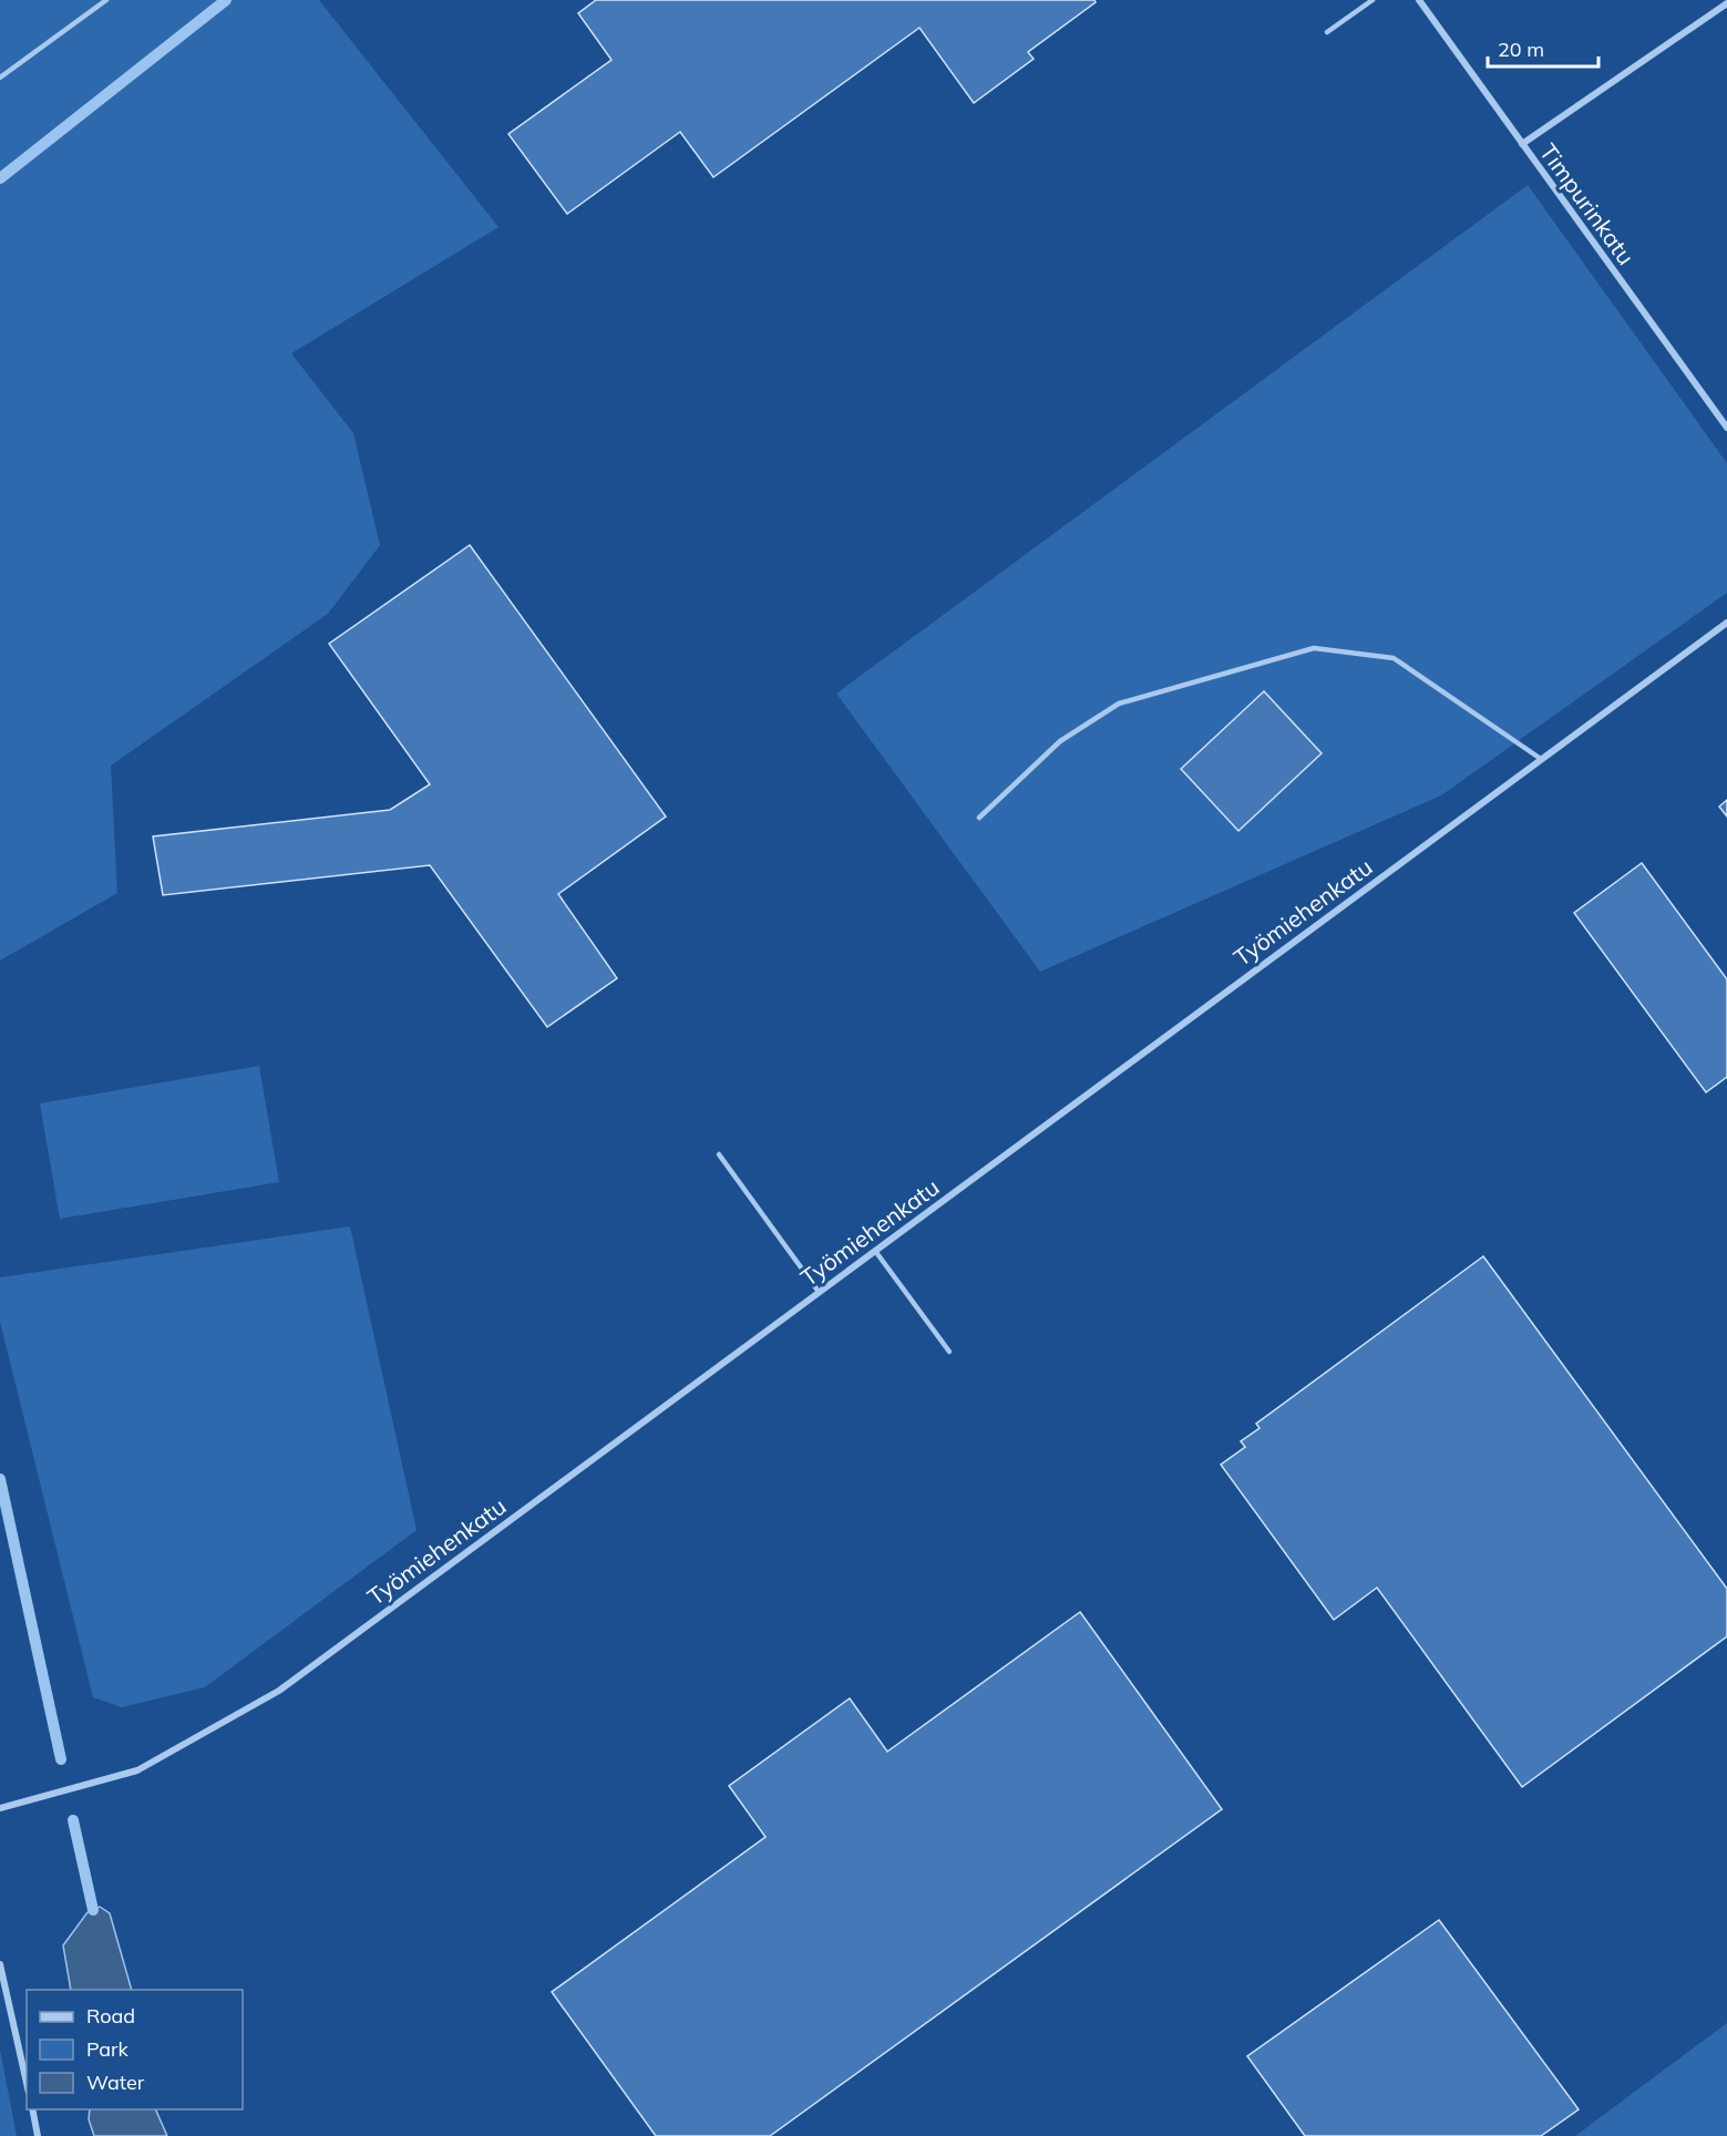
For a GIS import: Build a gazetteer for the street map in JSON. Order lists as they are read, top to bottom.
{
  "streets": {
    "street": ["Timpurinkatu", "Työmiehenkatu"]
  },
  "legend": ["Road", "Park", "Water"],
  "scale_bar": "20 m"
}
